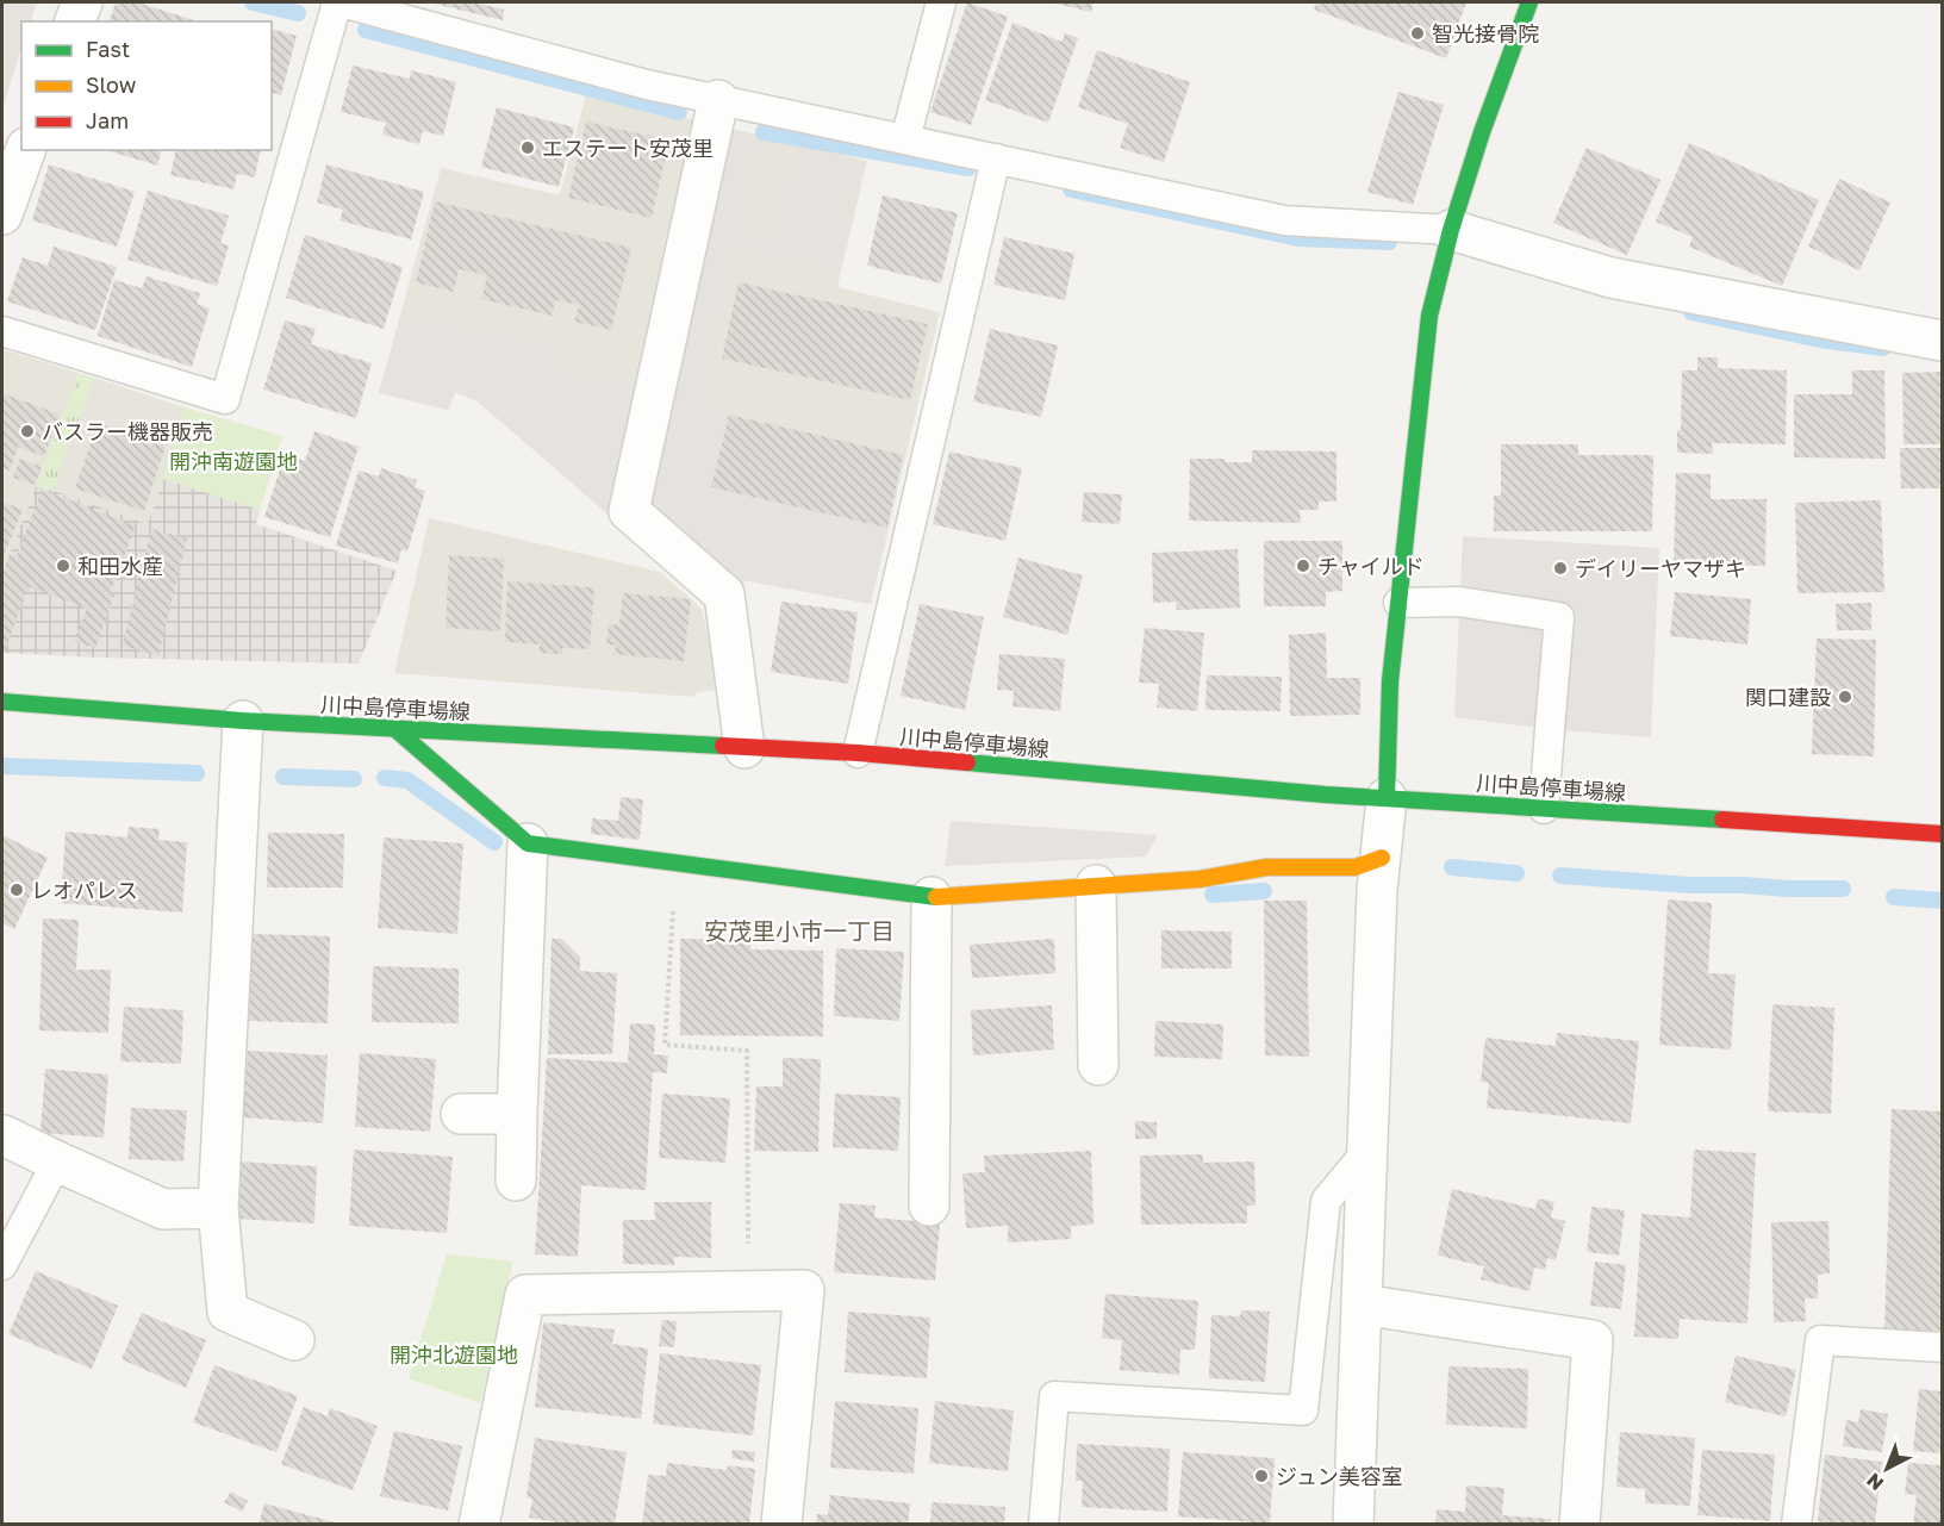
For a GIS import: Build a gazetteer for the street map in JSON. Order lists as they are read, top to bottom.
{
  "streets": {
    "main road": ["川中島停車場線"]
  },
  "districts": ["安茂里小市一丁目"],
  "parks": ["開沖南遊園地", "開沖北遊園地"],
  "places": [
    "智光接骨院",
    "エステート安茂里",
    "バスラー機器販売",
    "和田水産",
    "チャイルド",
    "デイリーヤマザキ",
    "関口建設",
    "レオパレス",
    "ジュン美容室"
  ],
  "legend": ["Fast", "Slow", "Jam"],
  "north": "bottom left"
}
